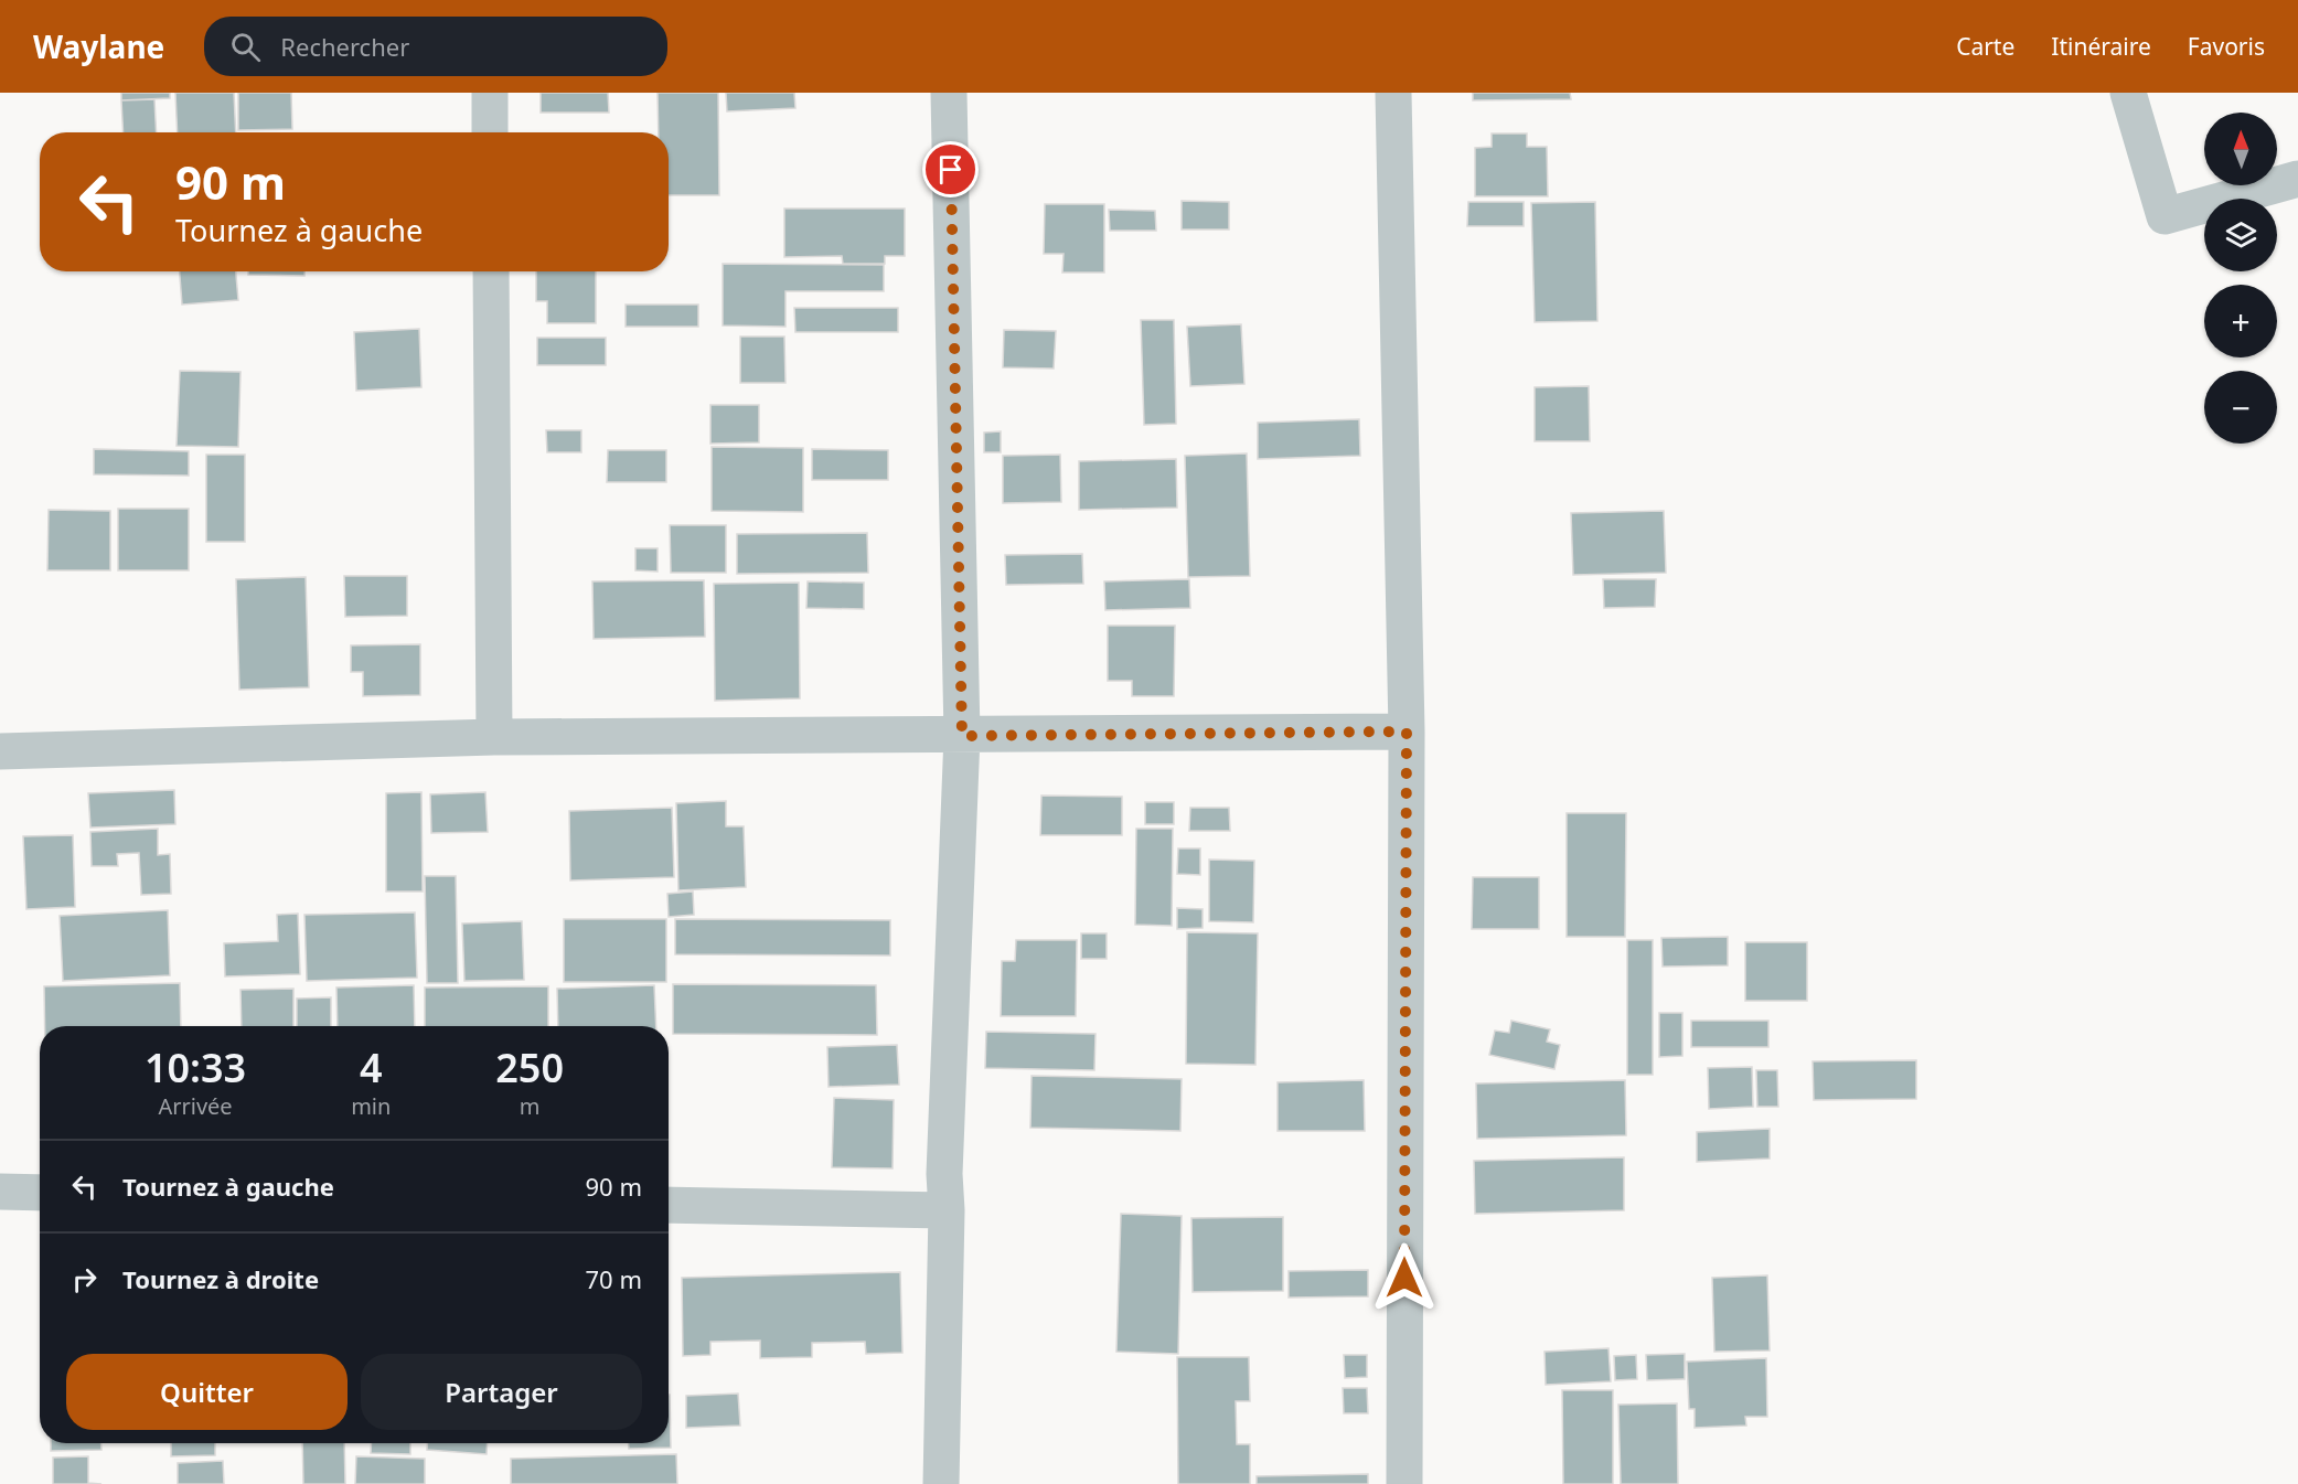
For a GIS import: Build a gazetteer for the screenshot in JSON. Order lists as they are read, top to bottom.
{
  "north": "top",
  "page": {
    "header": "Waylane",
    "search": "Rechercher",
    "nav": ["Carte", "Itinéraire", "Favoris"],
    "map_buttons": ["+", "−"],
    "turn": ["90 m", "Tournez à gauche"],
    "eta": [
      "10:33",
      "Arrivée",
      "4",
      "min",
      "250",
      "m"
    ],
    "list": [
      {
        "name": "Tournez à gauche",
        "value": "90 m"
      },
      {
        "name": "Tournez à droite",
        "value": "70 m"
      }
    ],
    "buttons": ["Quitter", "Partager"]
  }
}
